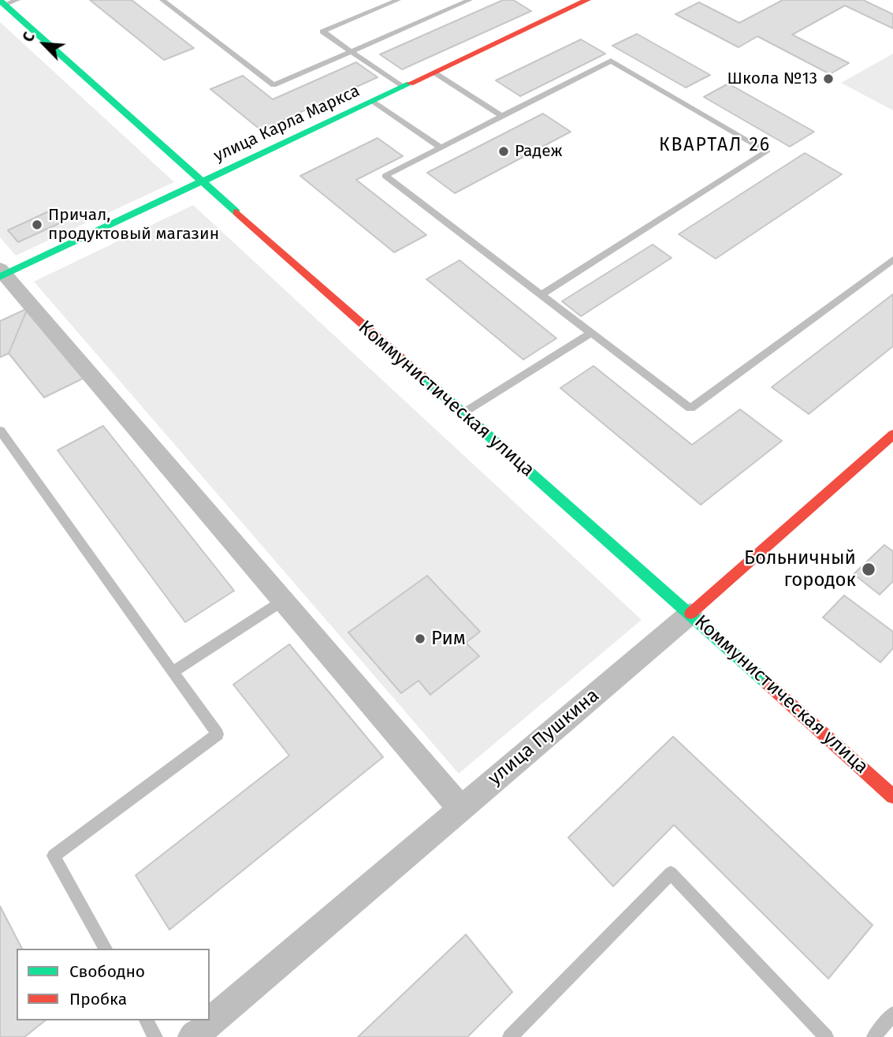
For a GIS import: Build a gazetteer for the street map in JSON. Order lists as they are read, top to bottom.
{
  "streets": {
    "street": ["улица Карла Маркса", "Коммунистическая улица", "улица Пушкина"]
  },
  "crossings": [
    ["улица Карла Маркса", "Коммунистическая улица"],
    ["Коммунистическая улица", "улица Пушкина"]
  ],
  "districts": ["КВАРТАЛ 26"],
  "places": [
    "Школа №13",
    "Радеж",
    "Причал, продуктовый магазин",
    "Больничный городок",
    "Рим"
  ],
  "legend": ["Свободно", "Пробка"],
  "north": "top left"
}
